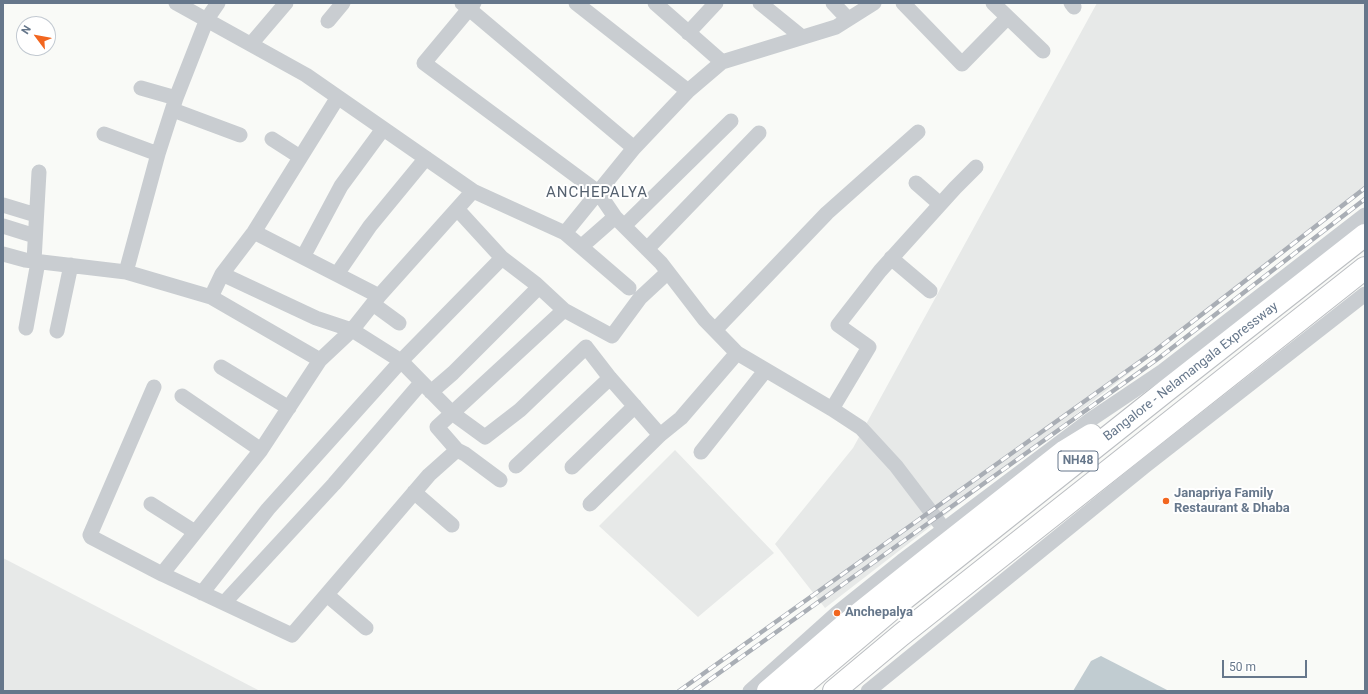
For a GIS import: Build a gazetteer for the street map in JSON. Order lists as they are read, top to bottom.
{
  "streets": {
    "highway": ["Bangalore - Nelamangala Expressway", "NH48"]
  },
  "districts": ["ANCHEPALYA"],
  "places": ["Janapriya Family Restaurant & Dhaba", "Anchepalya"],
  "scale_bar": "50 m",
  "north": "top left"
}
